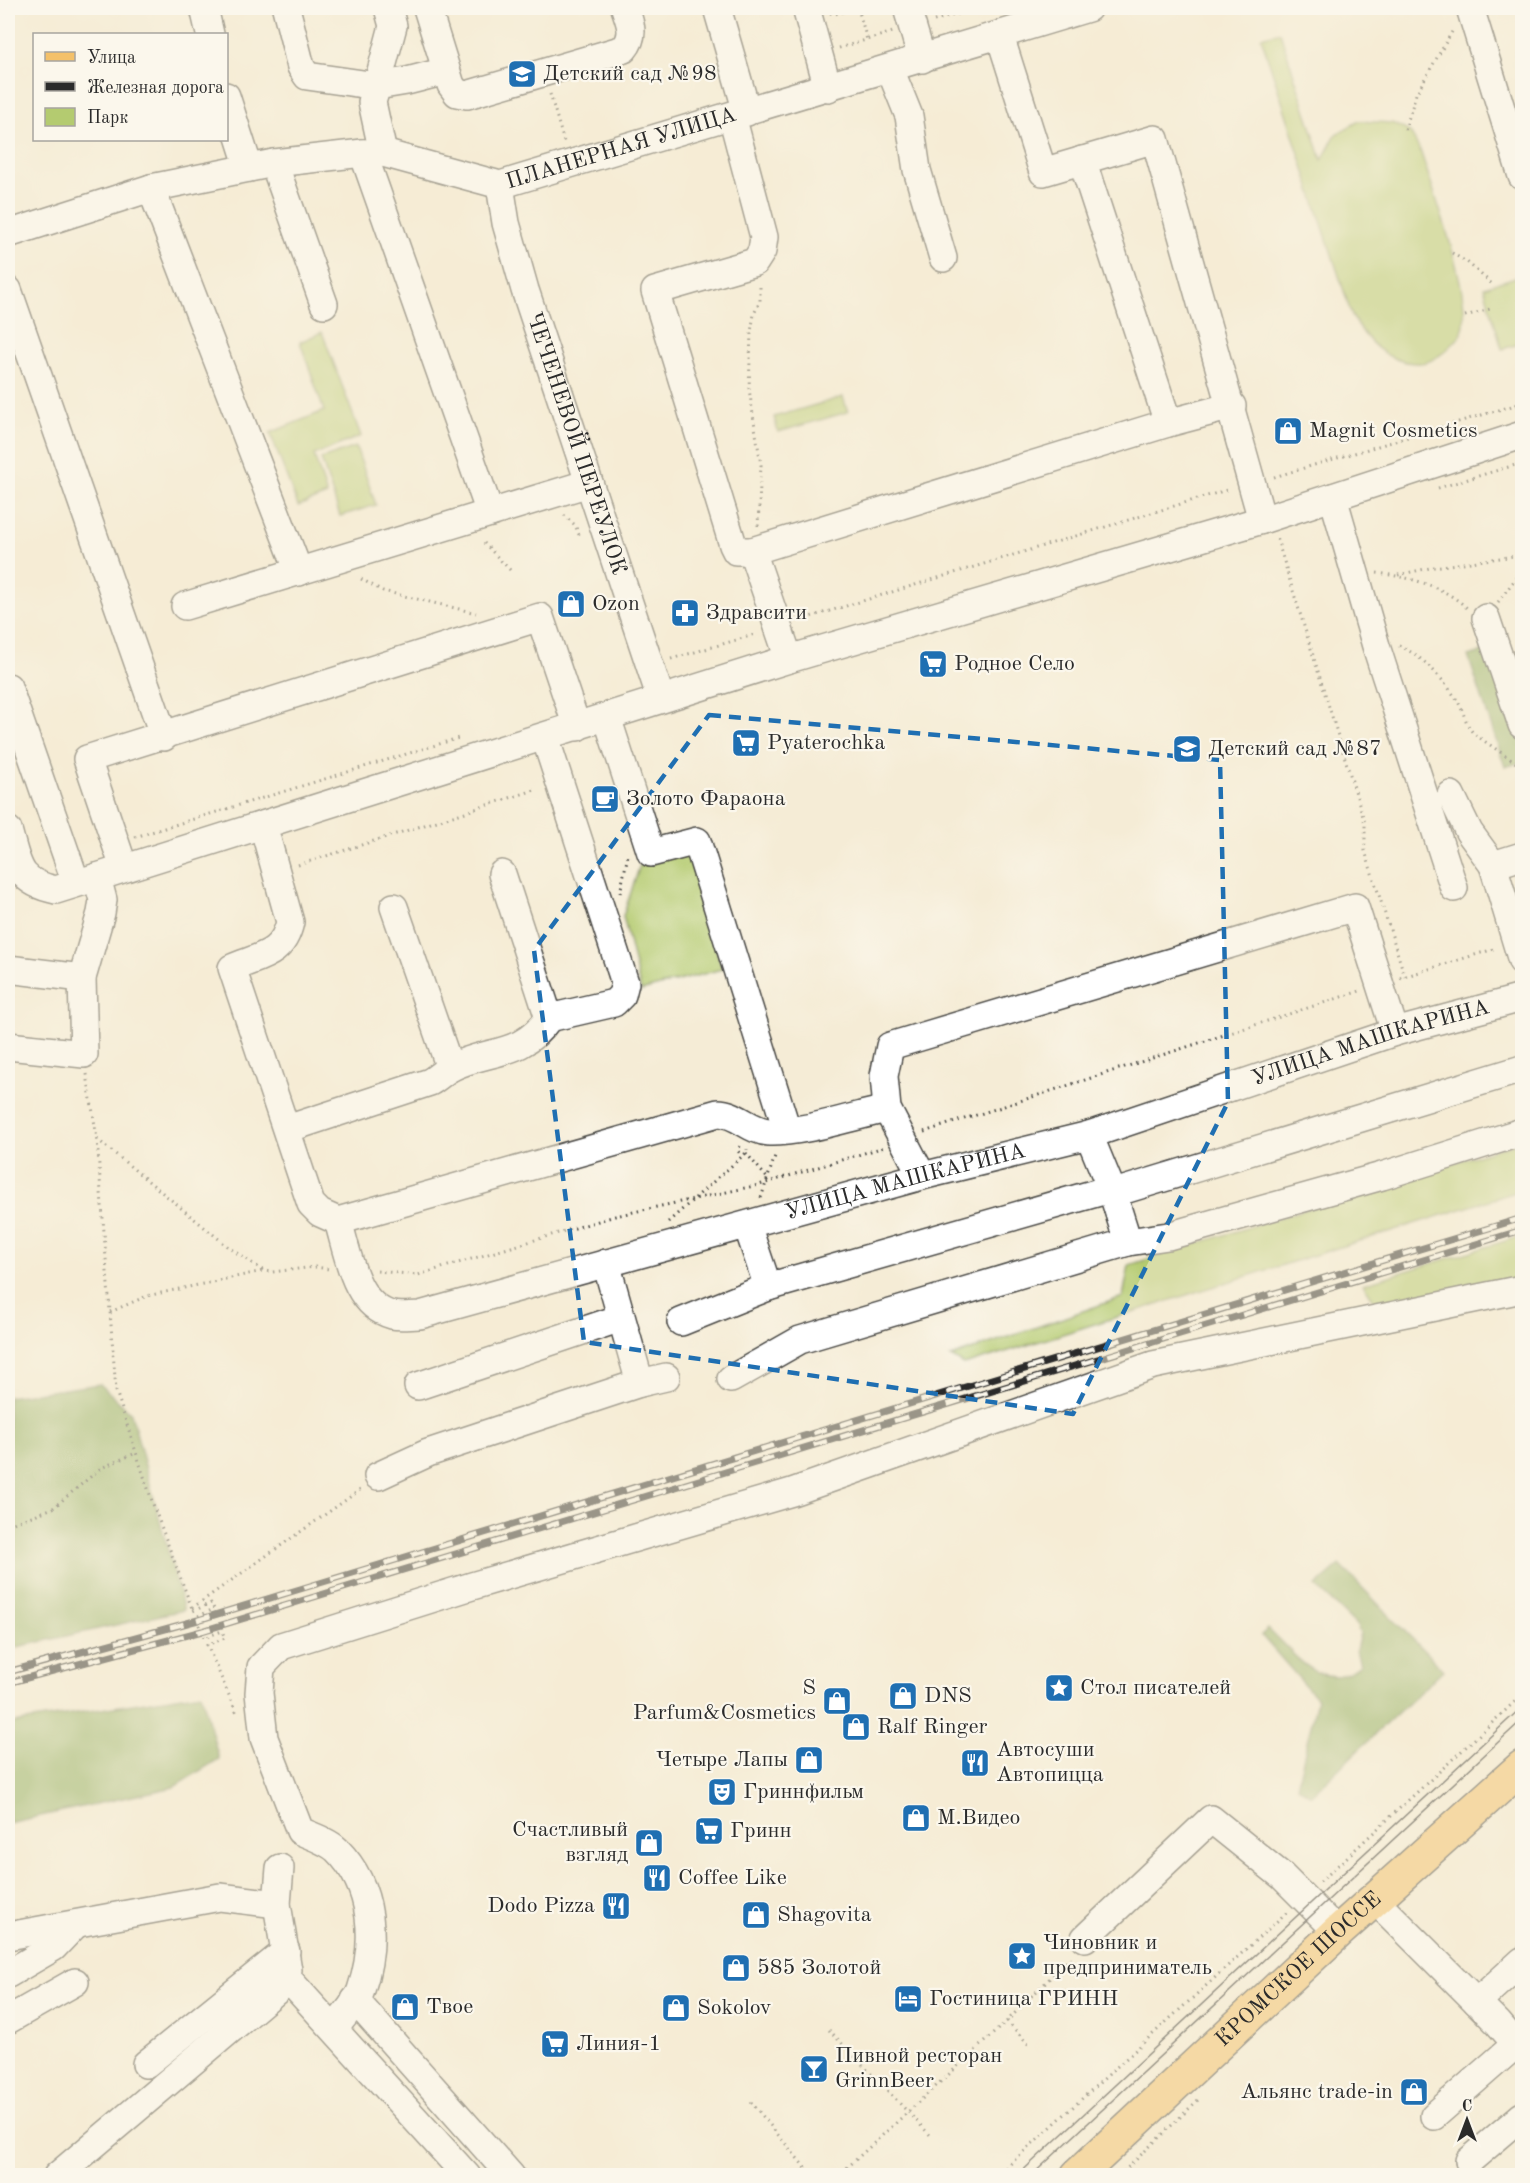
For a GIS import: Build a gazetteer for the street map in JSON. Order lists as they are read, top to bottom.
{
  "streets": {
    "main road": ["КРОМСКОЕ ШОССЕ"],
    "street": ["ПЛАНЕРНАЯ УЛИЦА", "ЧЕЧЕНЕВОЙ ПЕРЕУЛОК", "УЛИЦА МАШКАРИНА"]
  },
  "crossings": [
    ["ПЛАНЕРНАЯ УЛИЦА", "ЧЕЧЕНЕВОЙ ПЕРЕУЛОК"]
  ],
  "places": {
    "school or university": ["Детский сад №98", "Детский сад №87"],
    "shop": [
      "Magnit Cosmetics",
      "Ozon",
      "DNS",
      "S Parfum&Cosmetics",
      "Ralf Ringer",
      "Четыре Лапы",
      "М.Видео",
      "Счастливый взгляд",
      "Shagovita",
      "585 Золотой",
      "Твое",
      "Sokolov",
      "Альянс trade-in"
    ],
    "pharmacy": ["Здравсити"],
    "supermarket": [
      "Родное Село",
      "Pyaterochka",
      "Гринн",
      "Линия-1"
    ],
    "cafe": ["Золото Фараона"],
    "place": ["Стол писателей", "Чиновник и предприниматель"],
    "restaurant": ["Автосуши Автопицца", "Coffee Like", "Dodo Pizza"],
    "theatre": ["Гриннфильм"],
    "hotel": ["Гостиница ГРИНН"],
    "bar": ["Пивной ресторан GrinnBeer"]
  },
  "legend": ["Улица", "Железная дорога", "Парк"],
  "north": "top"
}
